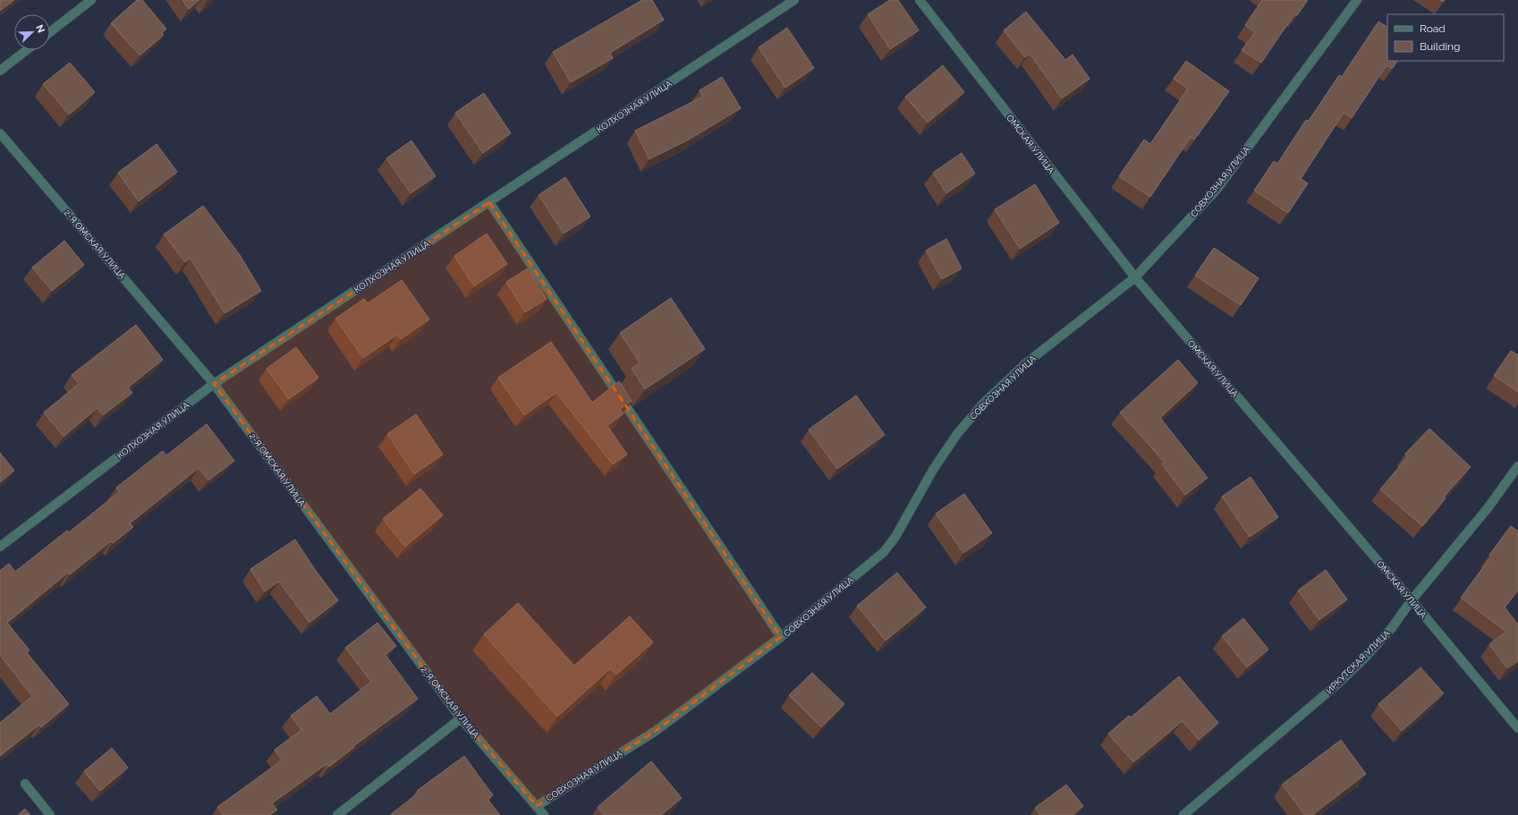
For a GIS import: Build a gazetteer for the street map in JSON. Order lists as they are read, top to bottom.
{
  "streets": {
    "street": [
      "КОЛХОЗНАЯ УЛИЦА",
      "ОМСКАЯ УЛИЦА",
      "СОВХОЗНАЯ УЛИЦА",
      "2-Я ОМСКАЯ УЛИЦА",
      "ИРКУТСКАЯ УЛИЦА"
    ]
  },
  "crossings": [
    ["КОЛХОЗНАЯ УЛИЦА", "2-Я ОМСКАЯ УЛИЦА"],
    ["ОМСКАЯ УЛИЦА", "СОВХОЗНАЯ УЛИЦА"],
    ["ОМСКАЯ УЛИЦА", "ИРКУТСКАЯ УЛИЦА"],
    ["СОВХОЗНАЯ УЛИЦА", "2-Я ОМСКАЯ УЛИЦА"]
  ],
  "legend": ["Road", "Building"],
  "north": "top right"
}
